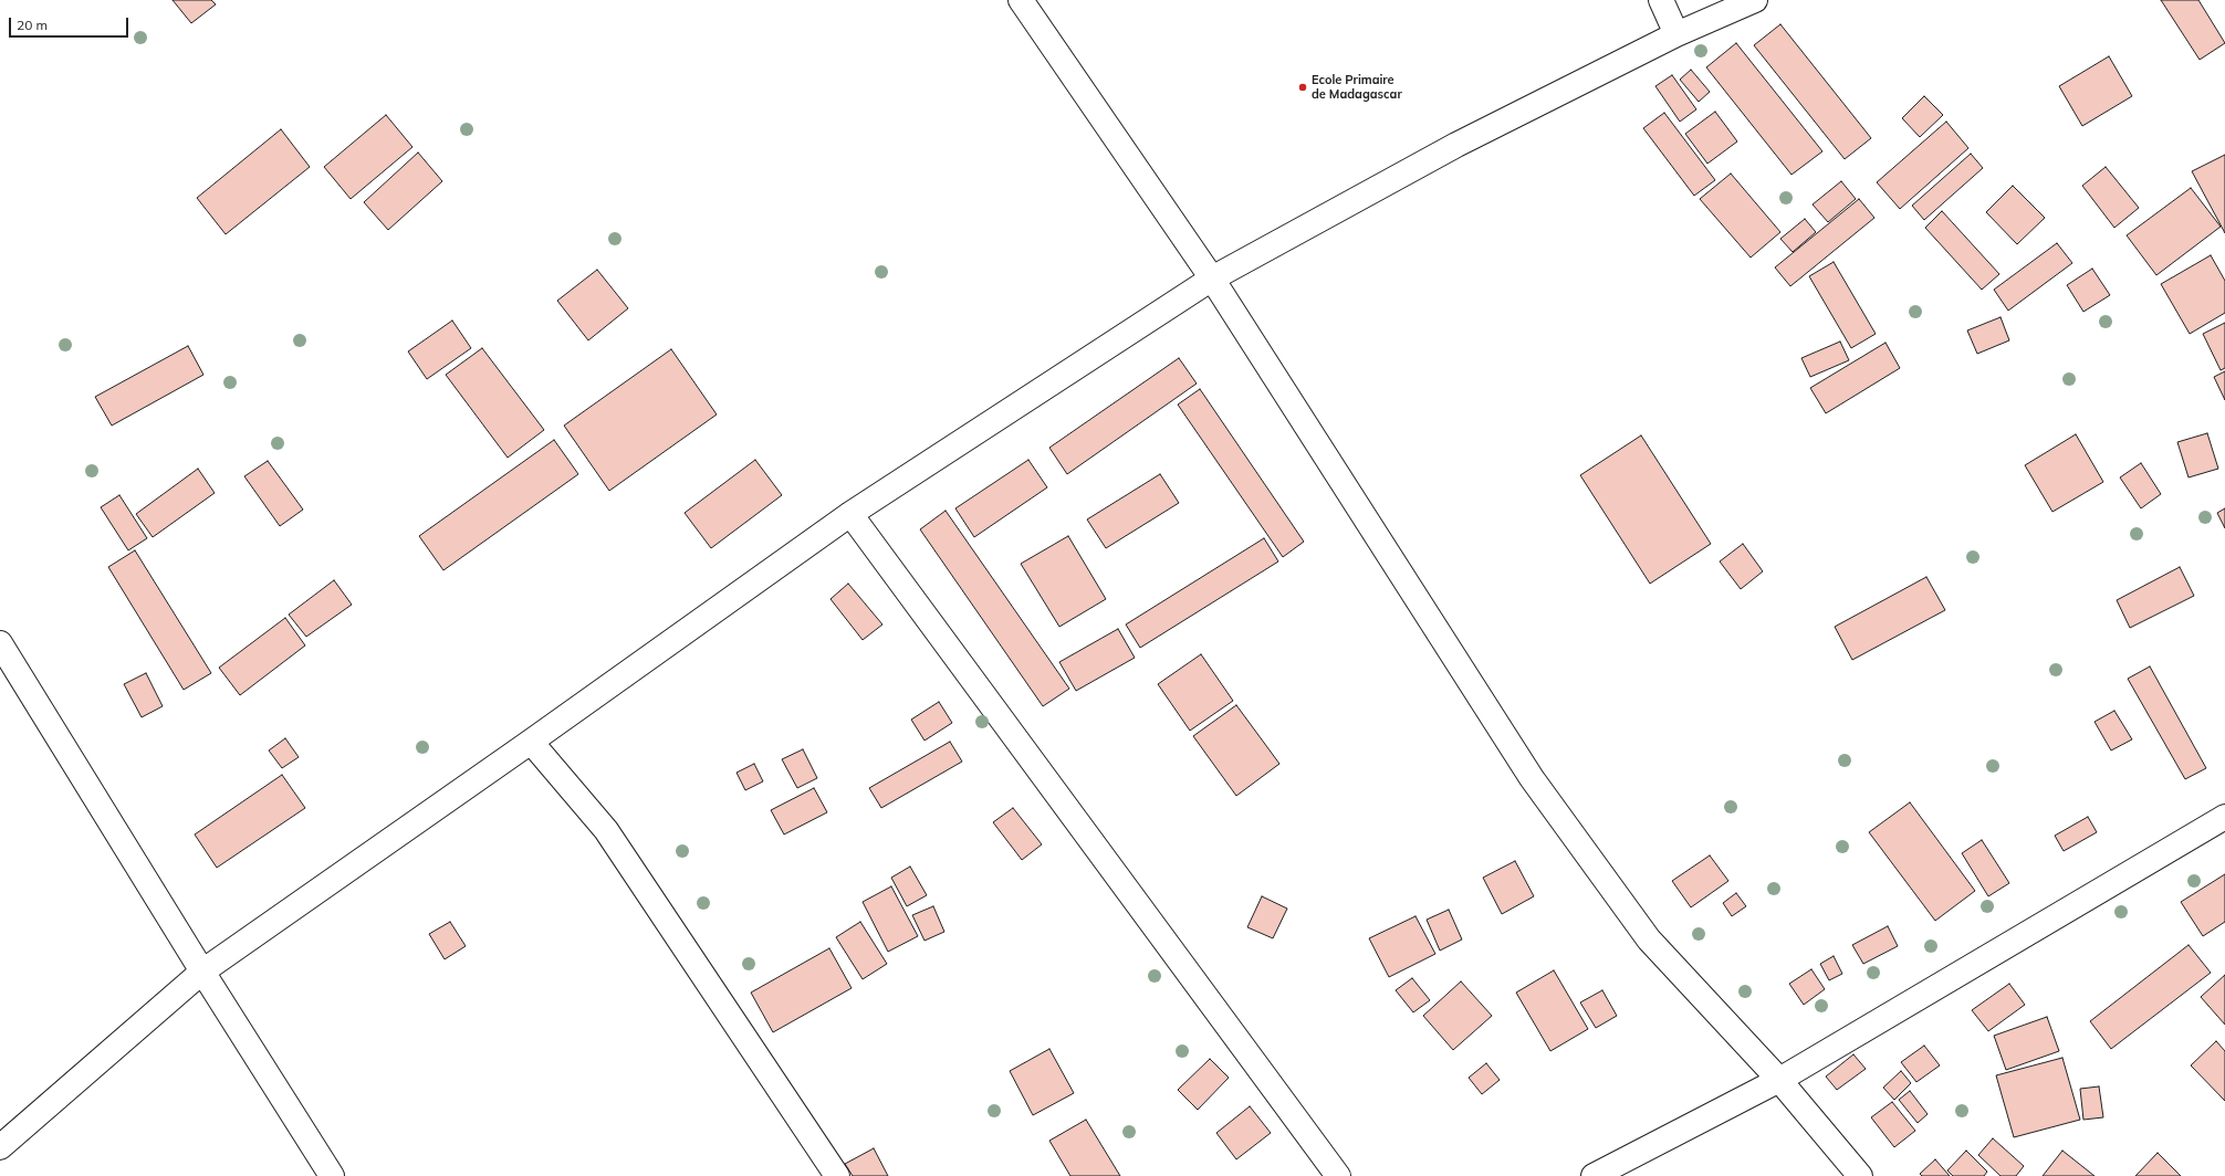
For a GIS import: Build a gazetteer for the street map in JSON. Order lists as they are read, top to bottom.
{
  "places": ["Ecole Primaire de Madagascar"],
  "scale_bar": "20 m"
}
